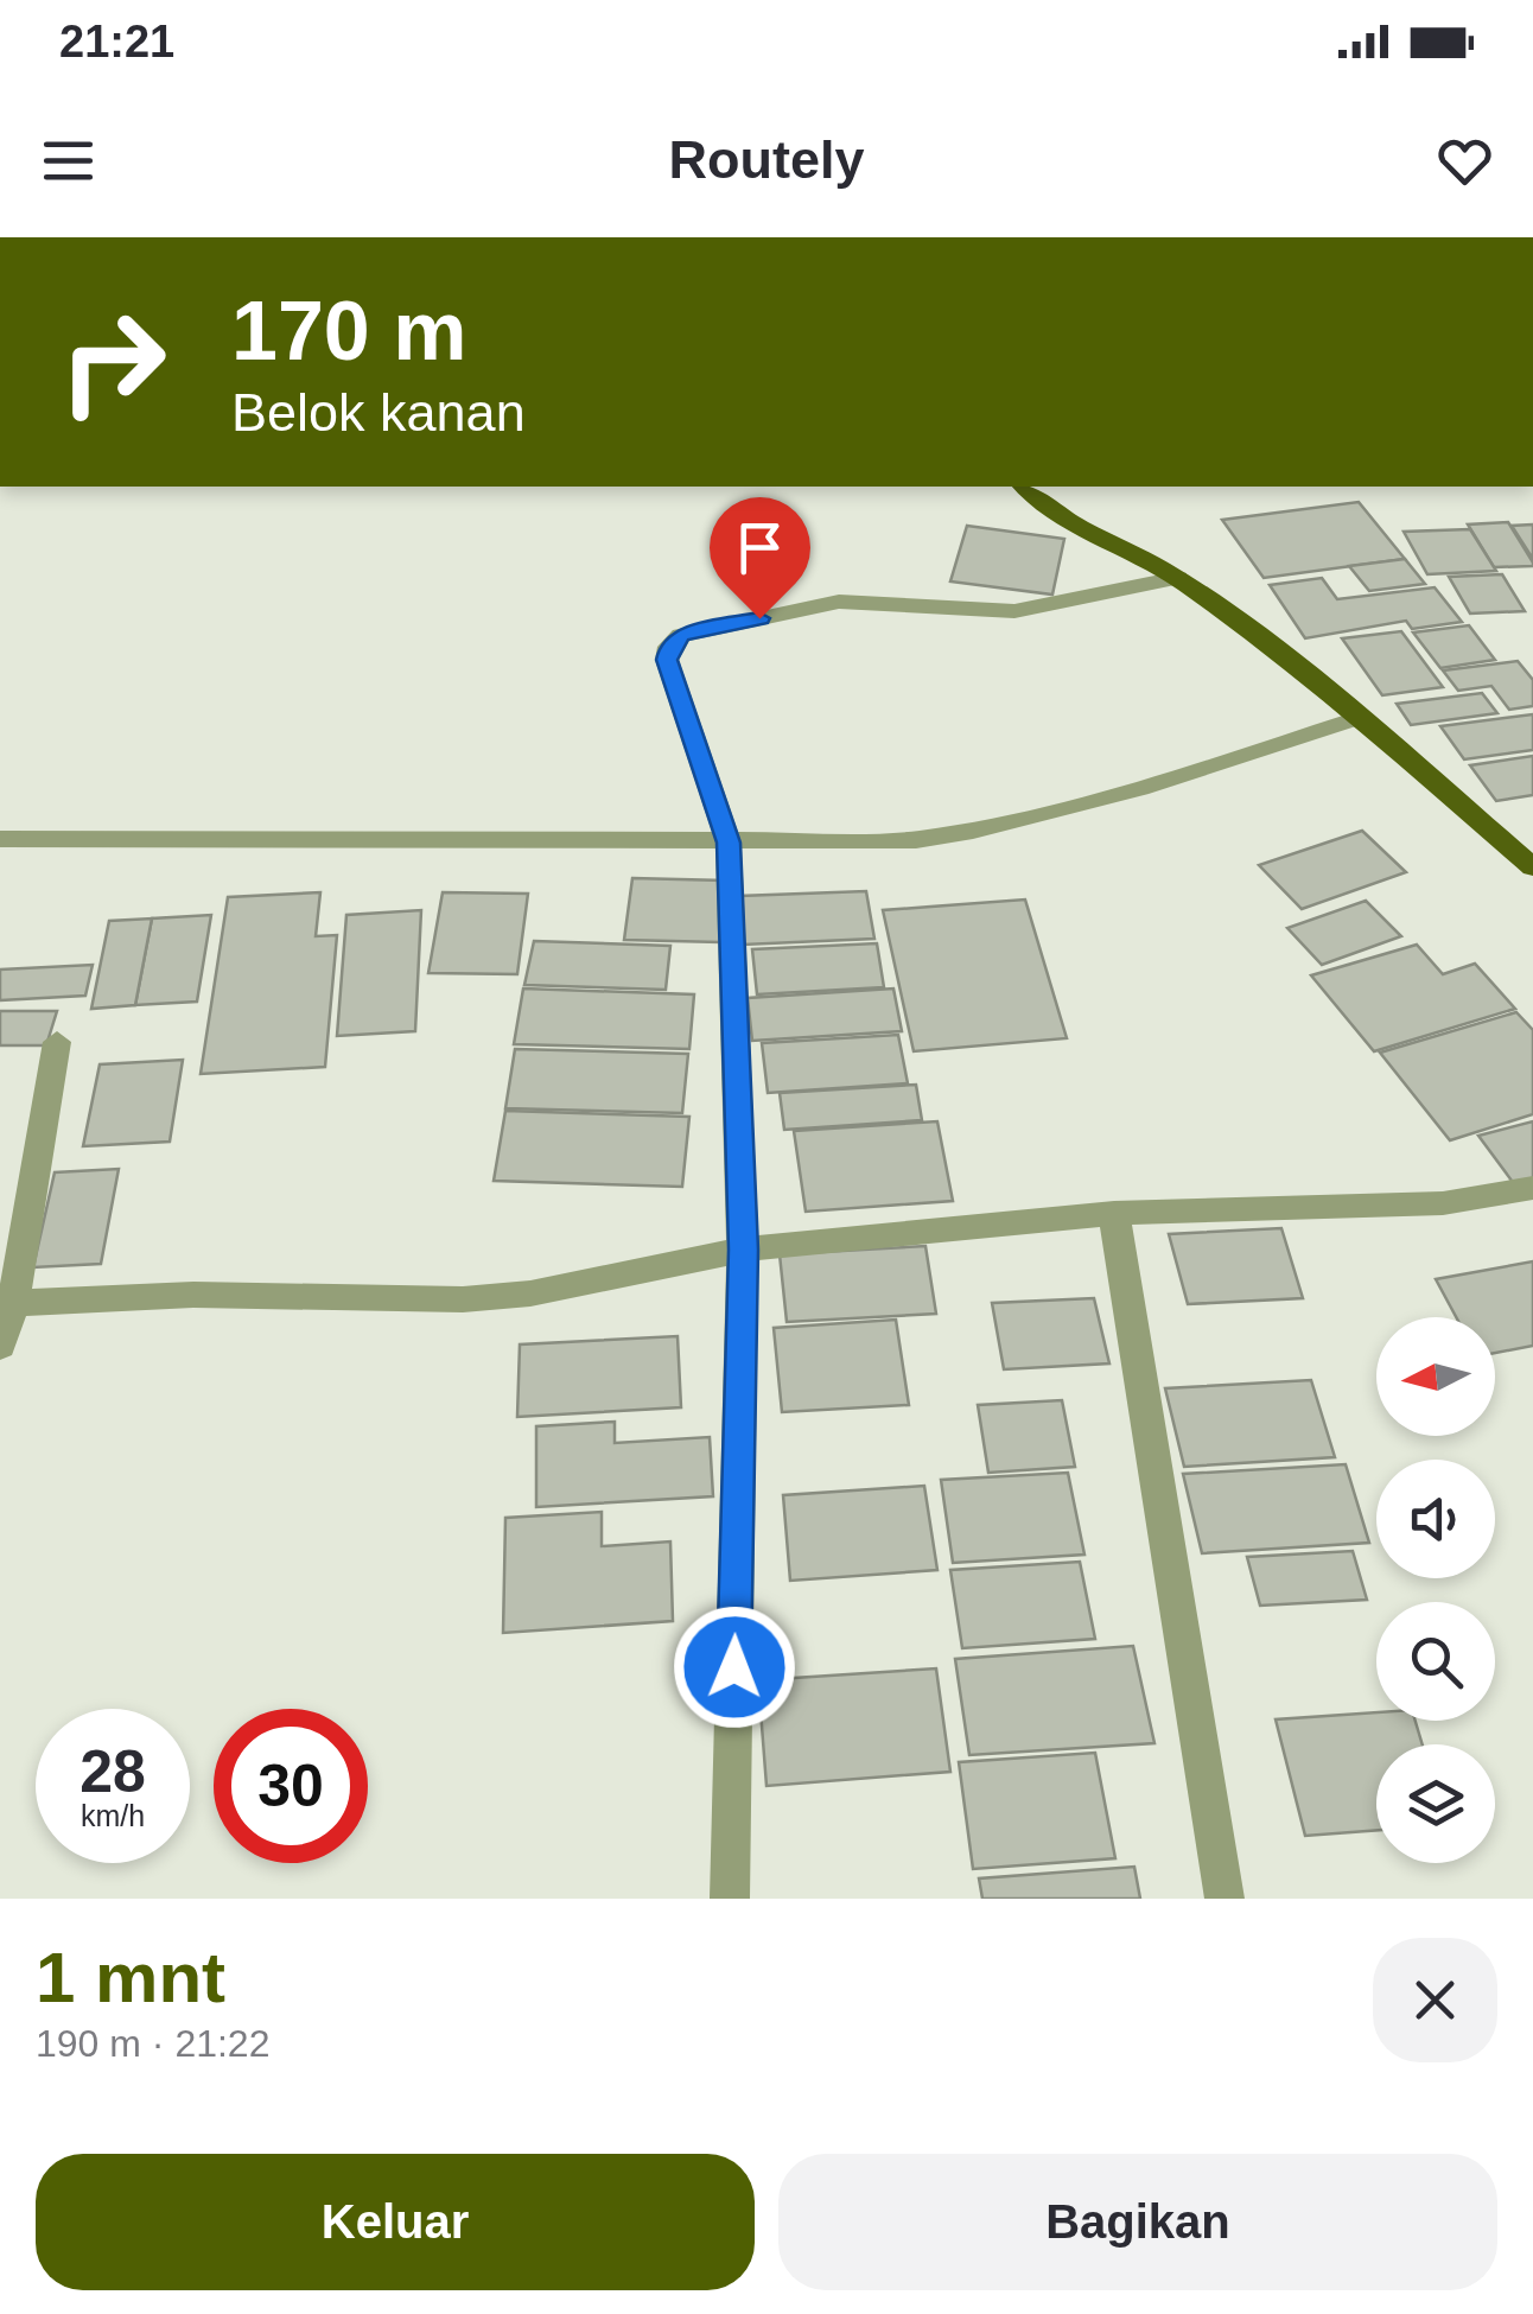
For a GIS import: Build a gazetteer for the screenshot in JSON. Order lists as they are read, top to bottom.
{
  "north": "left",
  "page": {
    "status": "21:21",
    "header": "Routely",
    "turn": ["170 m", "Belok kanan"],
    "speed": "28 km/h",
    "limit": "30",
    "heading": ["1 mnt", "190 m · 21:22"],
    "buttons": ["Keluar", "Bagikan"]
  }
}
